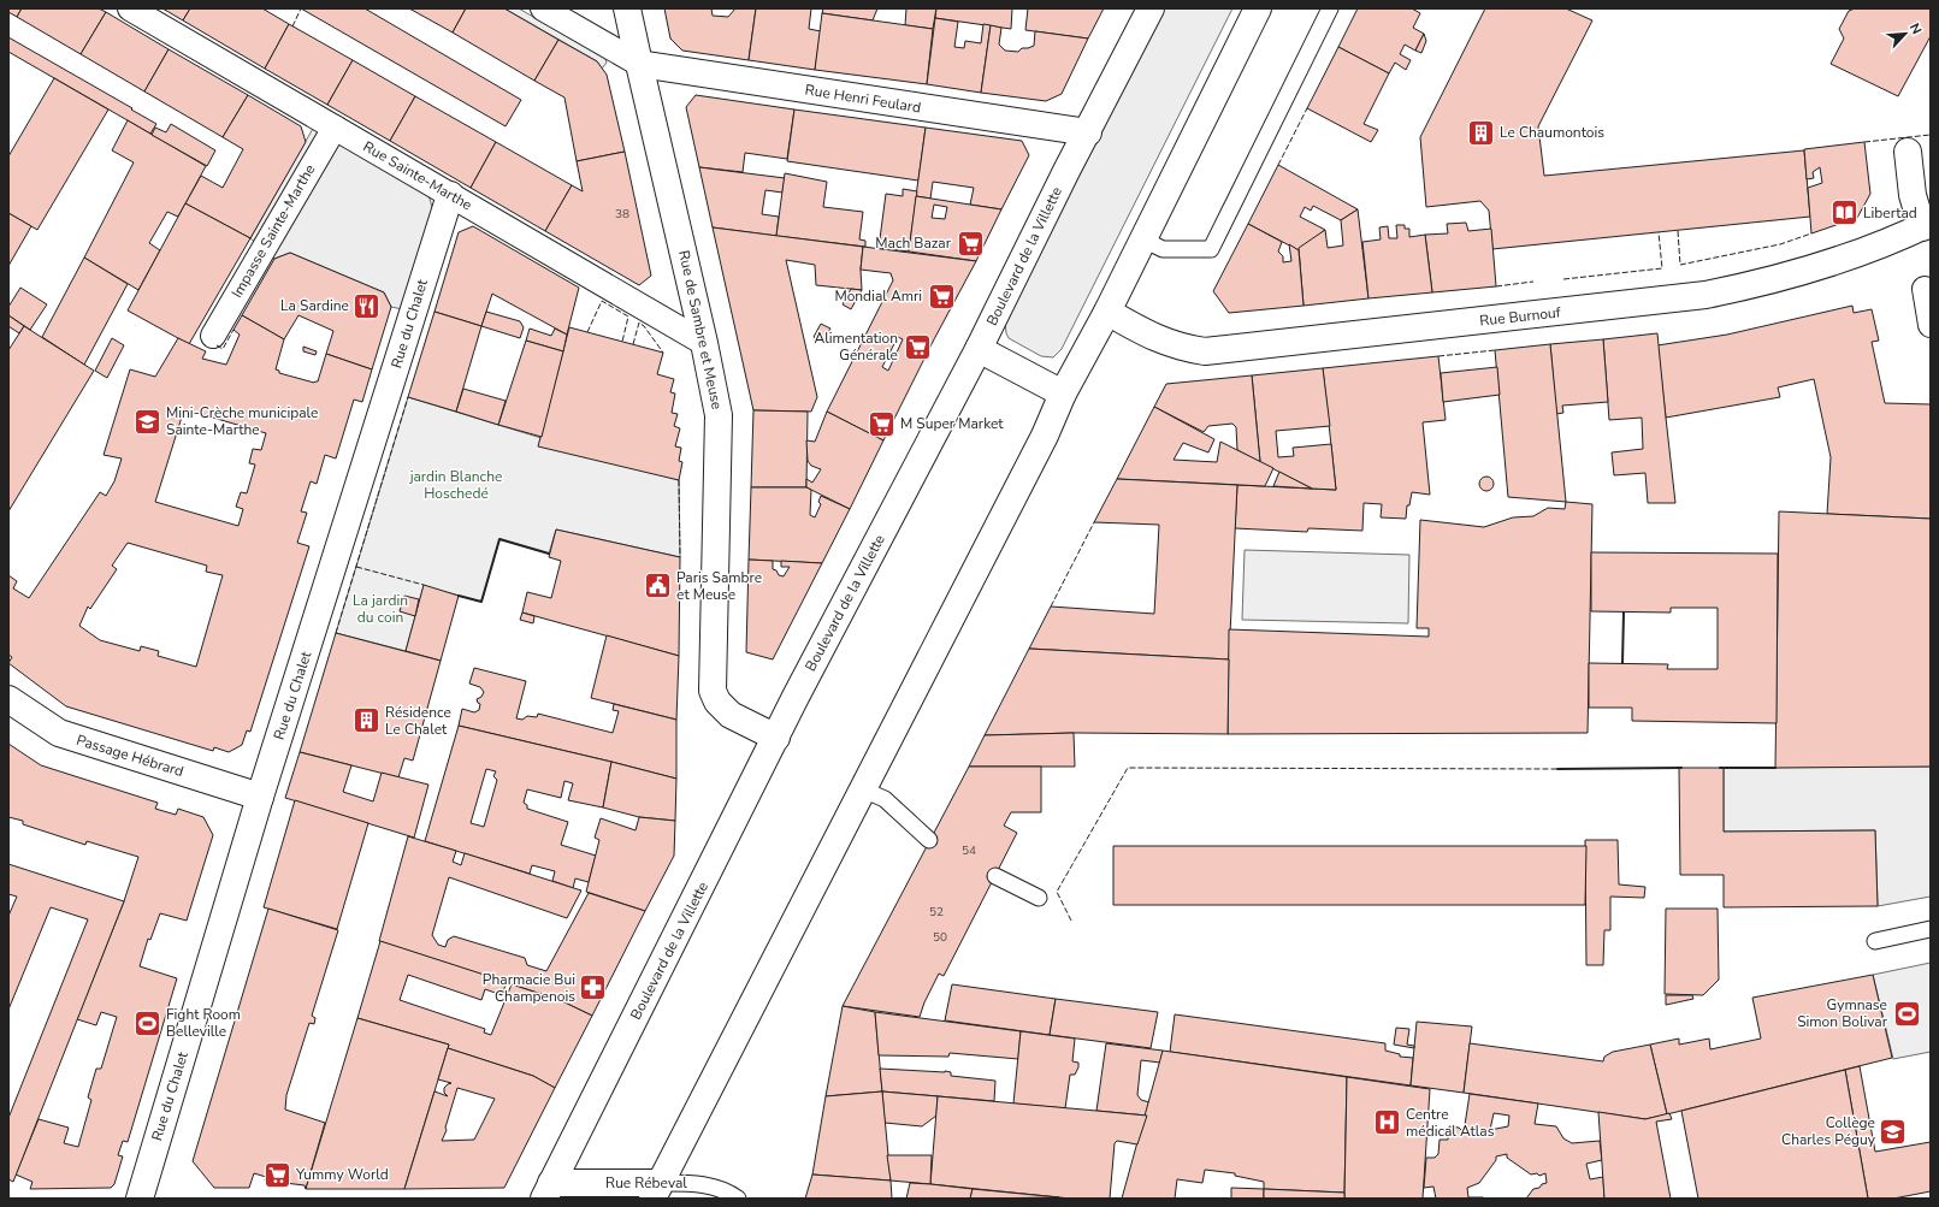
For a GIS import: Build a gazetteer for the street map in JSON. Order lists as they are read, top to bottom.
{
  "streets": {
    "street": [
      "Rue Henri Feulard",
      "Rue Sainte-Marthe",
      "Impasse Sainte-Marthe",
      "Boulevard de la Villette",
      "Rue Burnouf",
      "Rue du Chalet",
      "Rue de Sambre et Meuse",
      "Passage Hébrard",
      "Rue Rébeval"
    ]
  },
  "crossings": [
    ["Rue Henri Feulard", "Boulevard de la Villette"],
    ["Rue Henri Feulard", "Rue de Sambre et Meuse"],
    ["Rue Sainte-Marthe", "Impasse Sainte-Marthe"],
    ["Rue Sainte-Marthe", "Rue du Chalet"],
    ["Rue Sainte-Marthe", "Rue de Sambre et Meuse"],
    ["Boulevard de la Villette", "Rue de Sambre et Meuse"],
    ["Boulevard de la Villette", "Rue Rébeval"],
    ["Rue du Chalet", "Passage Hébrard"]
  ],
  "parks": ["jardin Blanche Hoschedé", "La jardin du coin"],
  "places": {
    "building": ["Le Chaumontois", "Résidence Le Chalet"],
    "library": ["Libertad"],
    "supermarket": [
      "Mach Bazar",
      "Mondial Amri",
      "Alimentation Générale",
      "M Super Market",
      "Yummy World"
    ],
    "restaurant": ["La Sardine"],
    "school or university": ["Mini-Crèche municipale Sainte-Marthe", "Collège Charles Péguy"],
    "public building": ["Paris Sambre et Meuse"],
    "pharmacy": ["Pharmacie Bui Champenois"],
    "sports": ["Gymnase Simon Bolivar", "Fight Room Belleville"],
    "hospital": ["Centre médical Atlas"]
  },
  "house_numbers": [
    "38",
    "54",
    "52",
    "50"
  ],
  "north": "top right"
}
